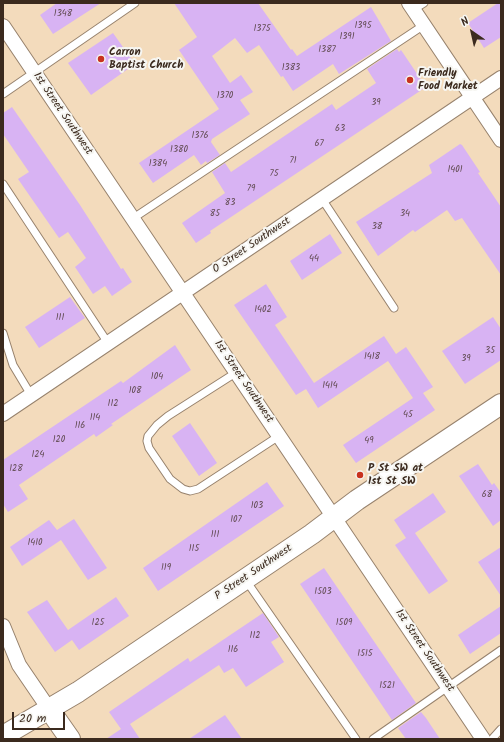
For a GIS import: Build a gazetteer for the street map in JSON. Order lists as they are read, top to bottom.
{
  "streets": {
    "street": ["1st Street Southwest", "O Street Southwest", "P Street Southwest"]
  },
  "crossings": [
    ["1st Street Southwest", "O Street Southwest"],
    ["1st Street Southwest", "P Street Southwest"]
  ],
  "places": ["Carron Baptist Church", "Friendly Food Market", "P St SW at 1st St SW"],
  "house_numbers": [
    "1348",
    "1395",
    "1375",
    "1391",
    "1387",
    "1383",
    "1370",
    "39",
    "63",
    "1376",
    "67",
    "1380",
    "71",
    "1384",
    "1401",
    "75",
    "79",
    "83",
    "85",
    "34",
    "38",
    "44",
    "1402",
    "111",
    "35",
    "1418",
    "39",
    "104",
    "1414",
    "108",
    "112",
    "45",
    "114",
    "116",
    "120",
    "49",
    "124",
    "128",
    "68",
    "103",
    "107",
    "111",
    "1410",
    "115",
    "119",
    "1503",
    "125",
    "1509",
    "112",
    "116",
    "1515",
    "1521"
  ],
  "scale_bar": "20 m",
  "north": "top left"
}
